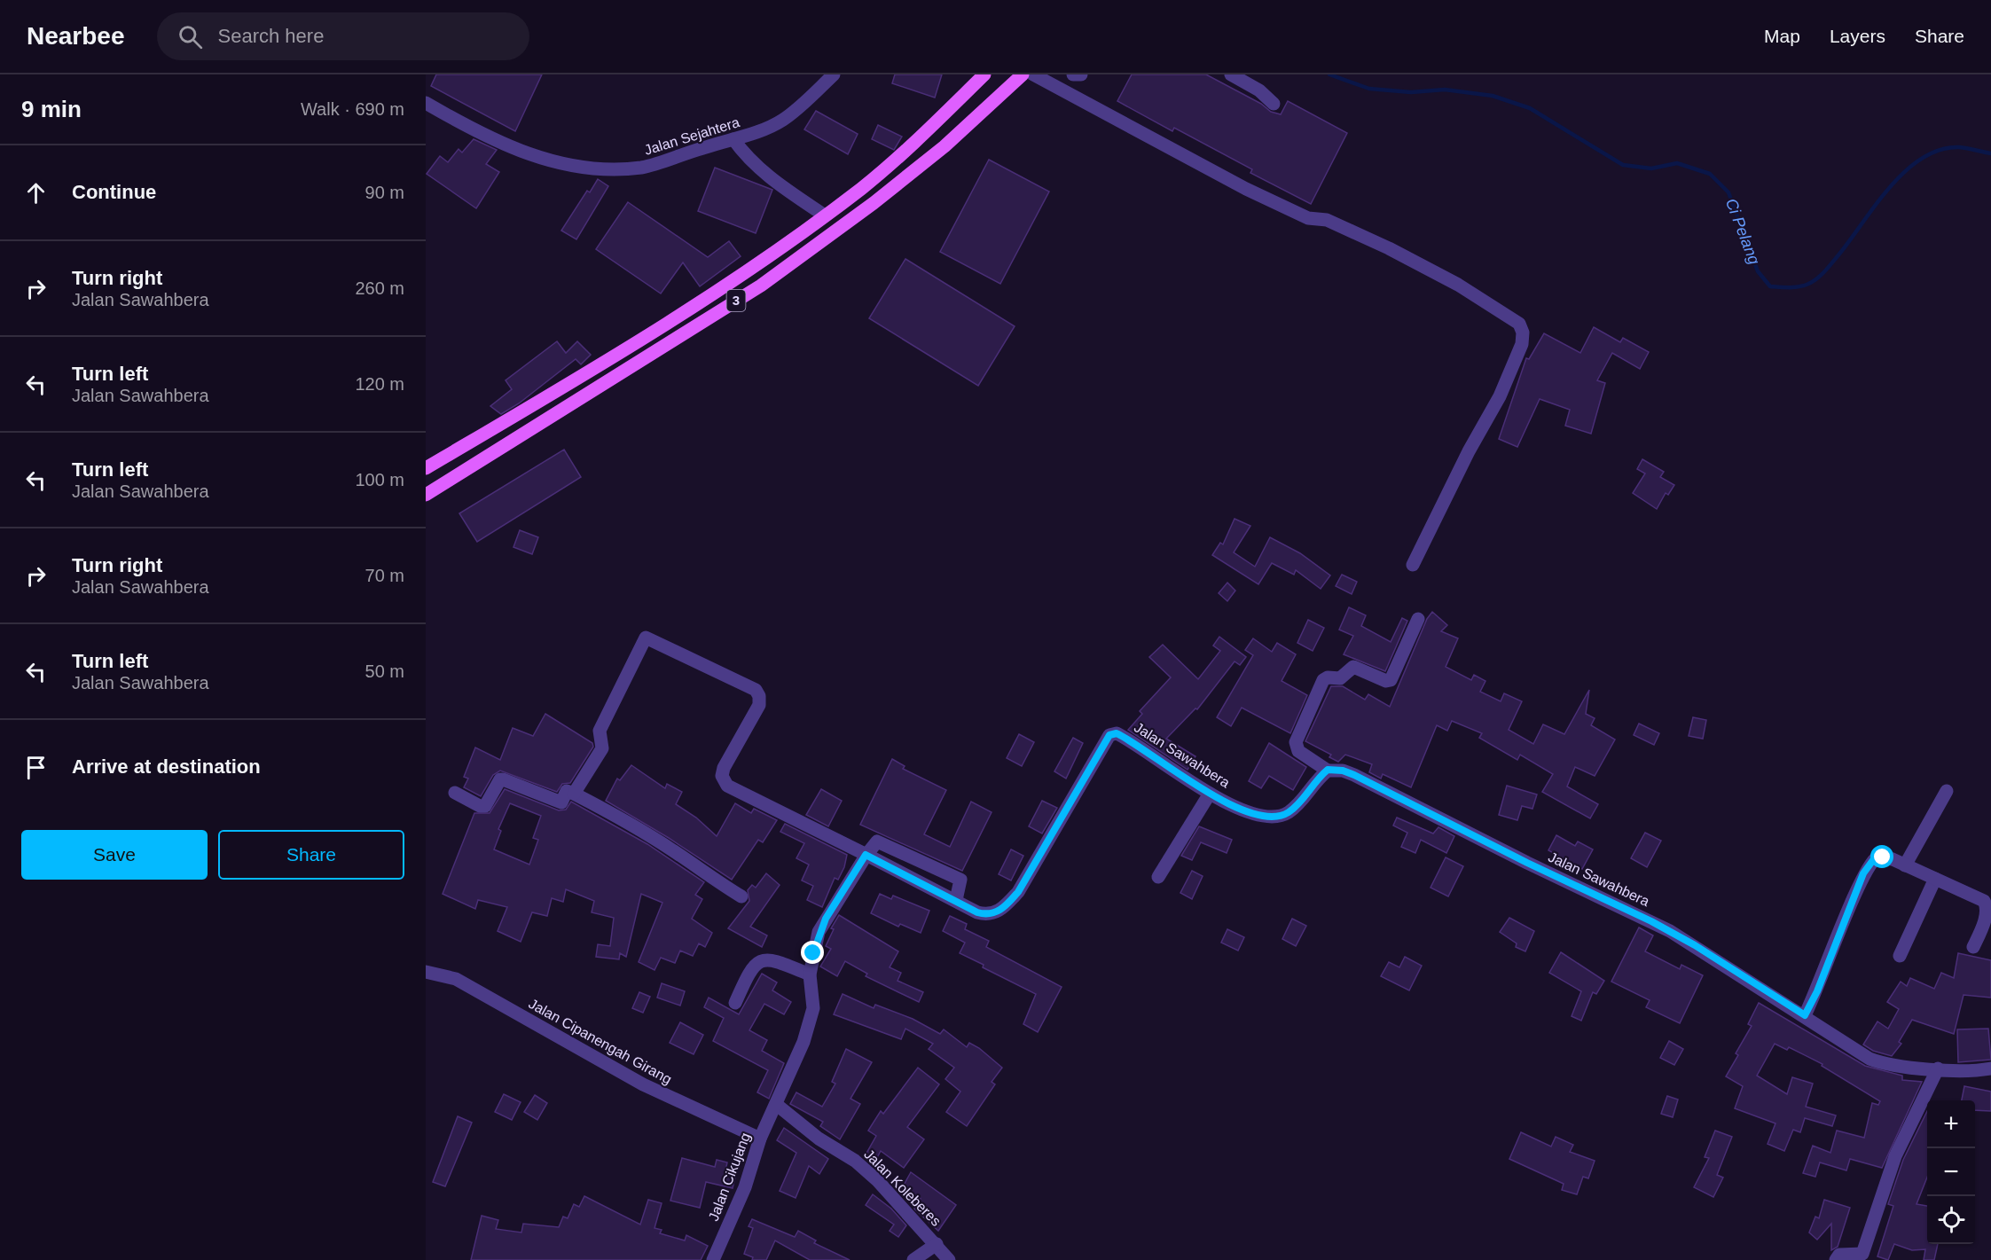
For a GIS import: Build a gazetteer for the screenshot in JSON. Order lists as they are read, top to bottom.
{
  "streets": {
    "main road": ["3"],
    "street": [
      "Jalan Sejahtera",
      "Jalan Sawahbera",
      "Jalan Cipanengah Girang",
      "Jalan Cikujang",
      "Jalan Koleberes"
    ]
  },
  "crossings": [
    ["Jalan Cipanengah Girang", "Jalan Cikujang"],
    ["Jalan Cikujang", "Jalan Koleberes"]
  ],
  "water": ["Ci Pelang"],
  "page": {
    "header": "Nearbee",
    "search": "Search here",
    "nav": ["Map", "Layers", "Share"],
    "heading": ["9 min", "Walk · 690 m"],
    "list": [
      ["Continue", "90 m"],
      ["Turn right", "Jalan Sawahbera", "260 m"],
      ["Turn left", "Jalan Sawahbera", "120 m"],
      ["Turn left", "Jalan Sawahbera", "100 m"],
      ["Turn right", "Jalan Sawahbera", "70 m"],
      ["Turn left", "Jalan Sawahbera", "50 m"],
      "Arrive at destination"
    ],
    "buttons": ["Save", "Share"],
    "map_buttons": ["+", "−"]
  }
}
